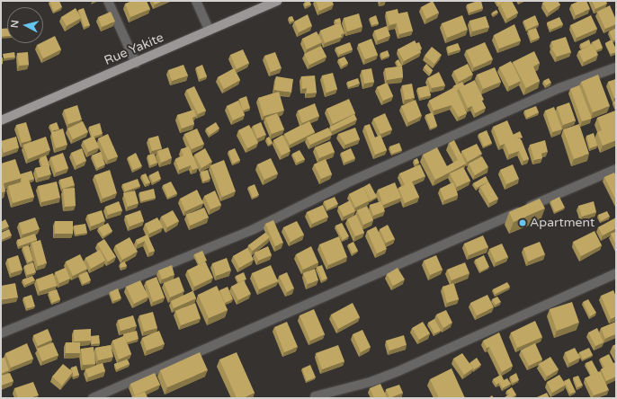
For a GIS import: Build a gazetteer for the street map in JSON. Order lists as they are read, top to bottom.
{
  "streets": {
    "main road": ["Rue Yakite"]
  },
  "places": ["Apartment"],
  "north": "left"
}
